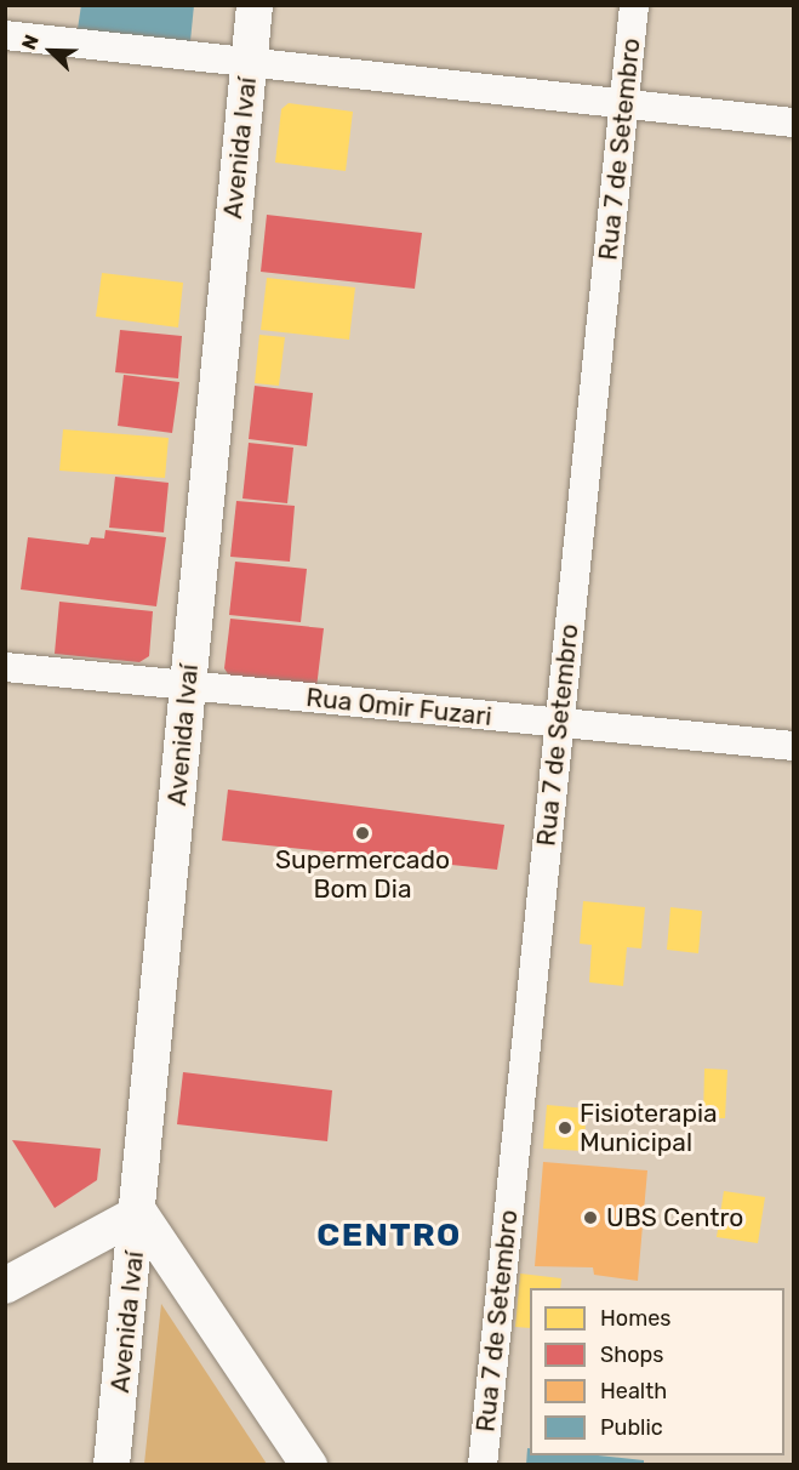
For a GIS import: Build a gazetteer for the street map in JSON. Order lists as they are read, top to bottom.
{
  "streets": {
    "street": ["Avenida Ivaí", "Rua 7 de Setembro", "Rua Omir Fuzari"]
  },
  "crossings": [
    ["Avenida Ivaí", "Rua Omir Fuzari"],
    ["Rua 7 de Setembro", "Rua Omir Fuzari"]
  ],
  "districts": ["CENTRO"],
  "places": ["Supermercado Bom Dia", "Fisioterapia Municipal", "UBS Centro"],
  "legend": [
    "Homes",
    "Shops",
    "Health",
    "Public"
  ],
  "north": "top left"
}
